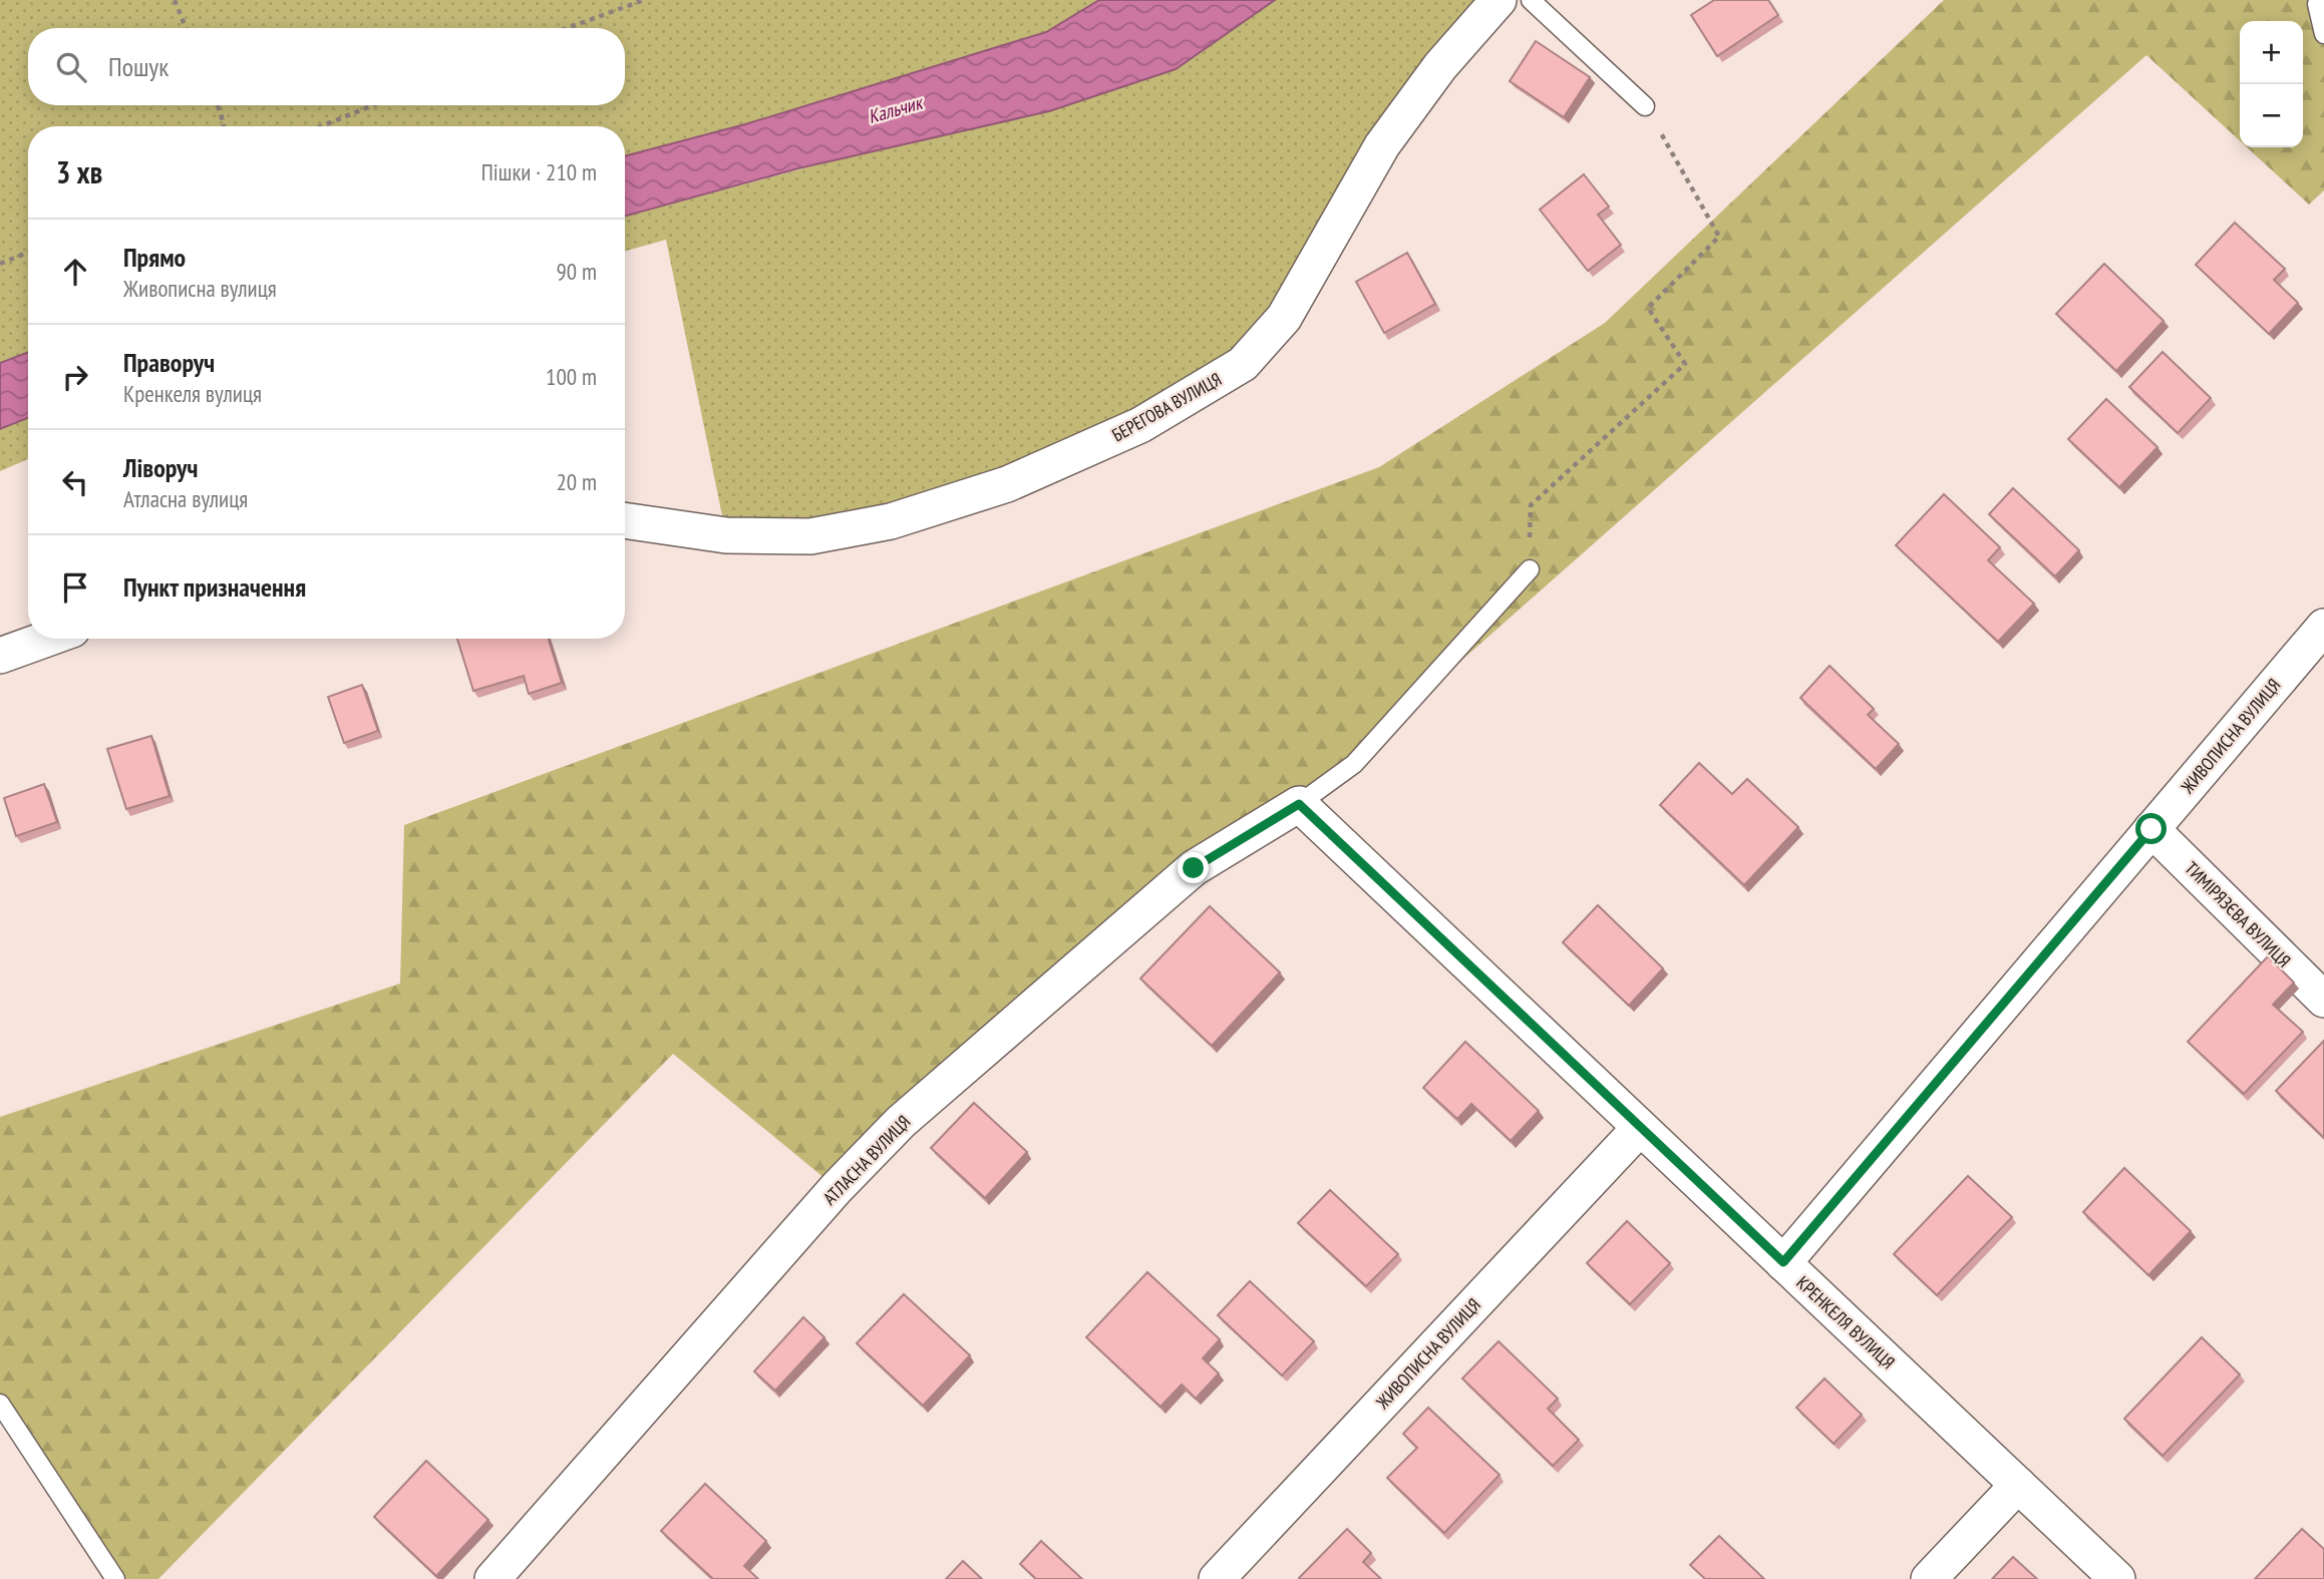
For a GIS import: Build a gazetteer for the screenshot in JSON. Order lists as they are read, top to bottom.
{
  "streets": {
    "street": [
      "БЕРЕГОВА ВУЛИЦЯ",
      "ЖИВОПИСНА ВУЛИЦЯ",
      "ТИМІРЯЗЄВА ВУЛИЦЯ",
      "АТЛАСНА ВУЛИЦЯ",
      "КРЕНКЕЛЯ ВУЛИЦЯ"
    ]
  },
  "crossings": [
    ["ЖИВОПИСНА ВУЛИЦЯ", "ТИМІРЯЗЄВА ВУЛИЦЯ"],
    ["ЖИВОПИСНА ВУЛИЦЯ", "КРЕНКЕЛЯ ВУЛИЦЯ"],
    ["АТЛАСНА ВУЛИЦЯ", "КРЕНКЕЛЯ ВУЛИЦЯ"]
  ],
  "water": ["Кальчик"],
  "page": {
    "map_buttons": ["+", "−"],
    "search": "Пошук",
    "heading": ["3 хв", "Пішки · 210 m"],
    "list": [
      ["Прямо", "Живописна вулиця", "90 m"],
      ["Праворуч", "Кренкеля вулиця", "100 m"],
      ["Ліворуч", "Атласна вулиця", "20 m"],
      "Пункт призначення"
    ]
  }
}
